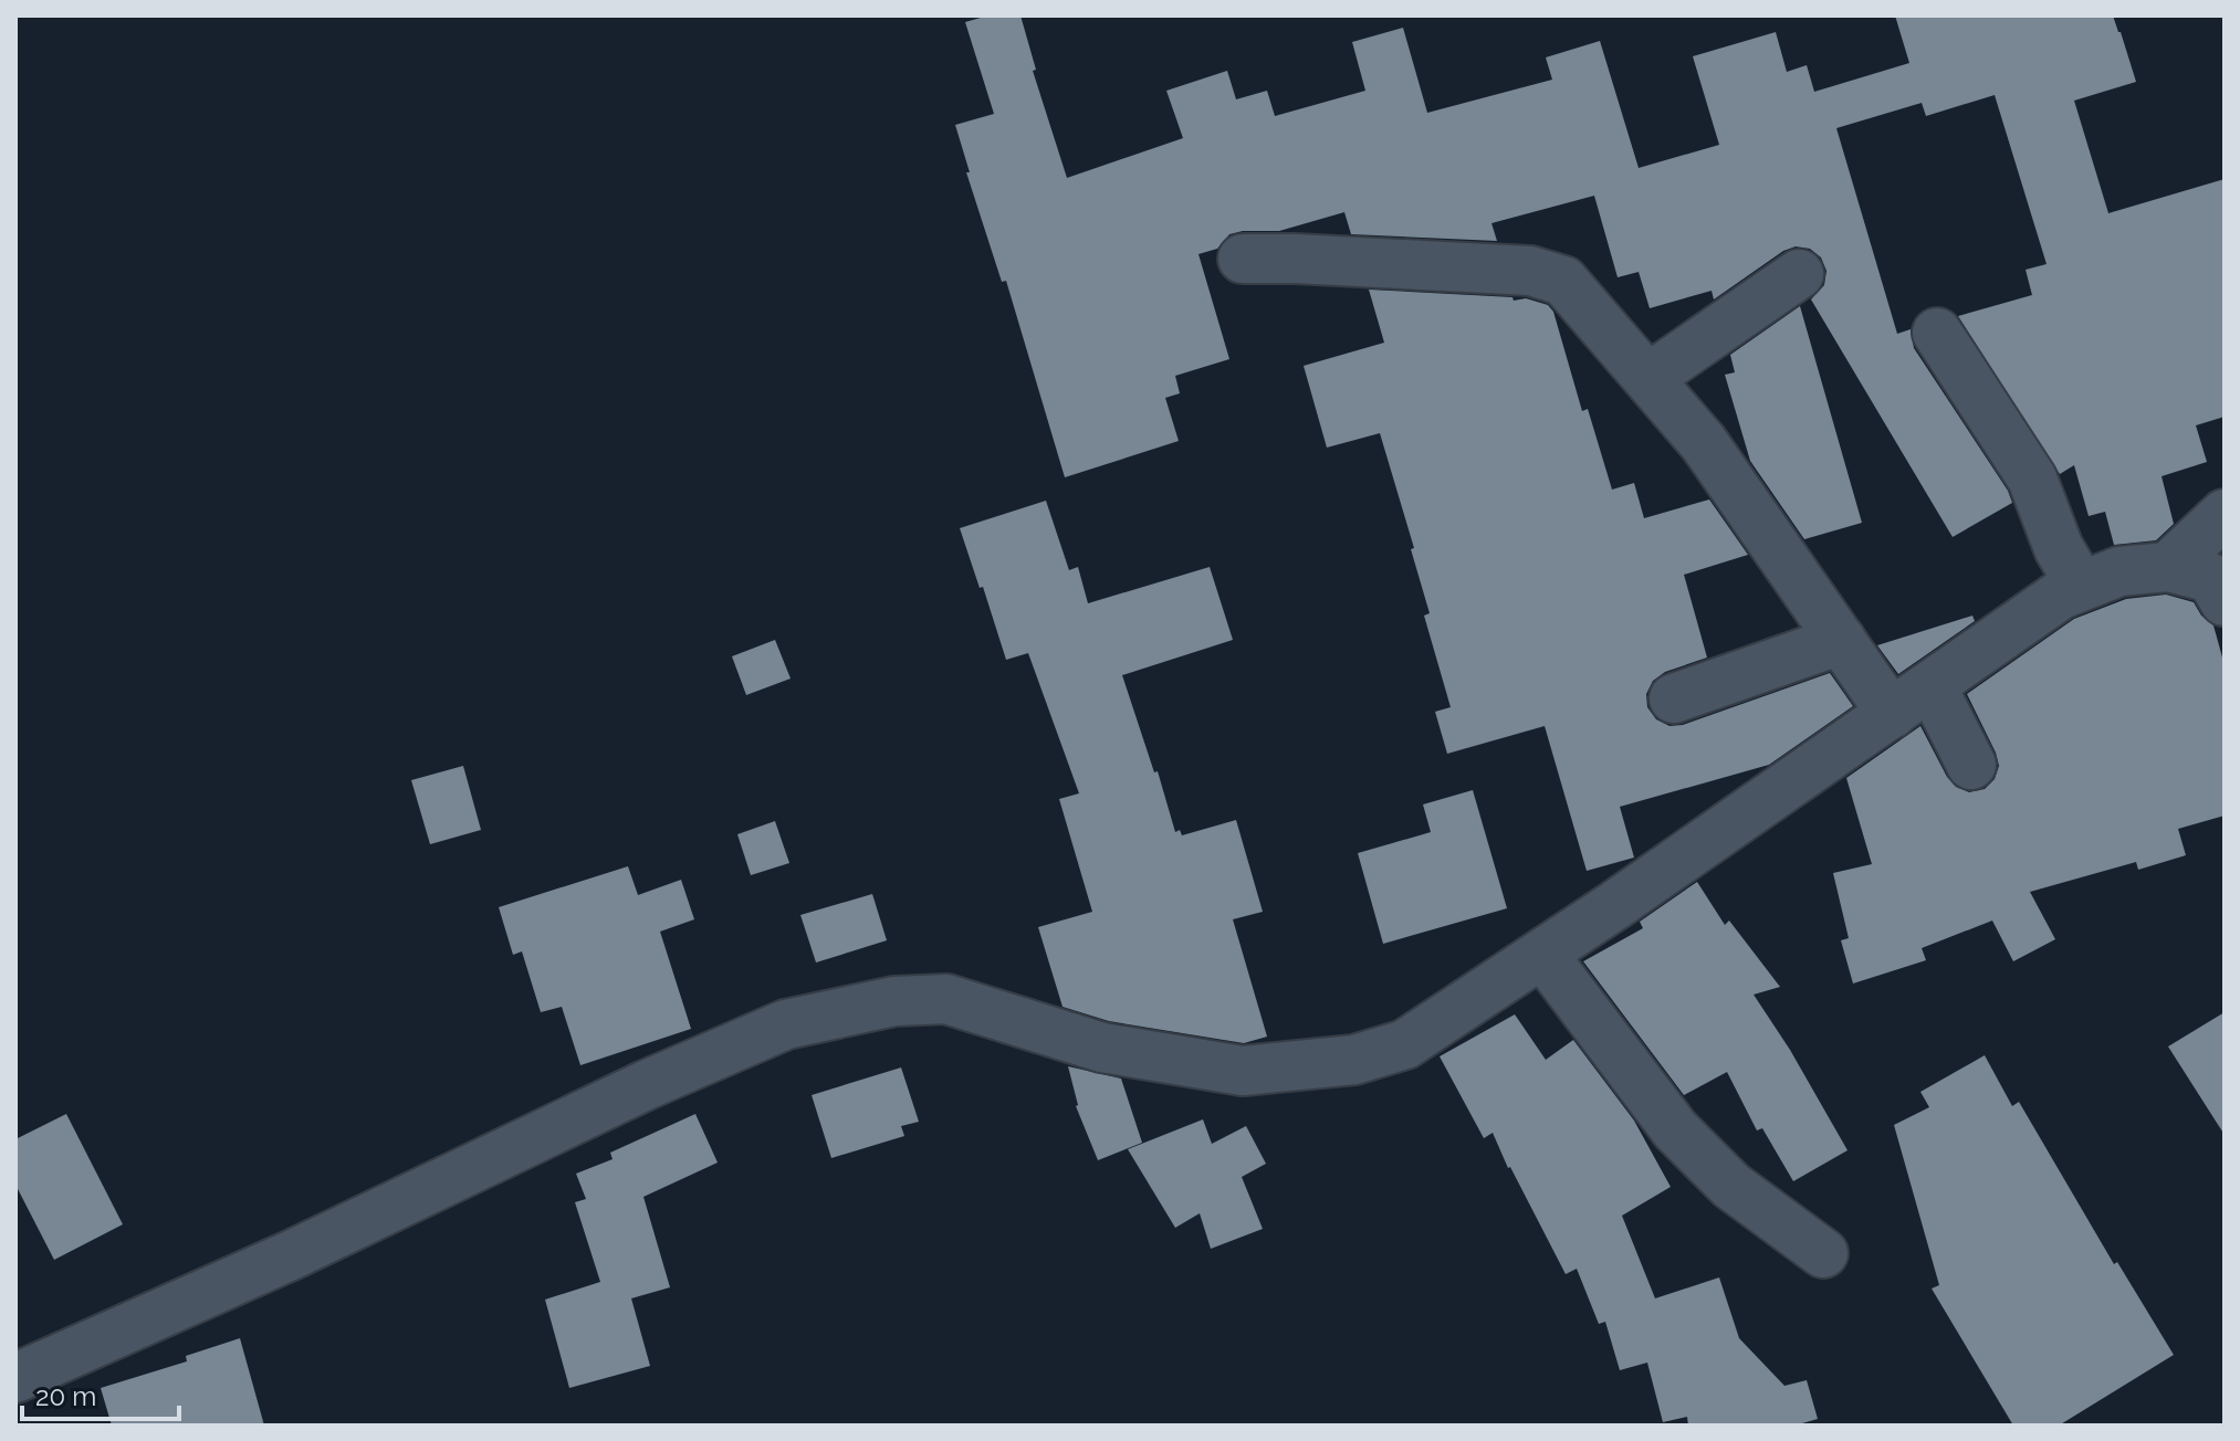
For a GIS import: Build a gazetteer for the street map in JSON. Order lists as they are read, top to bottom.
{
  "scale_bar": "20 m"
}
